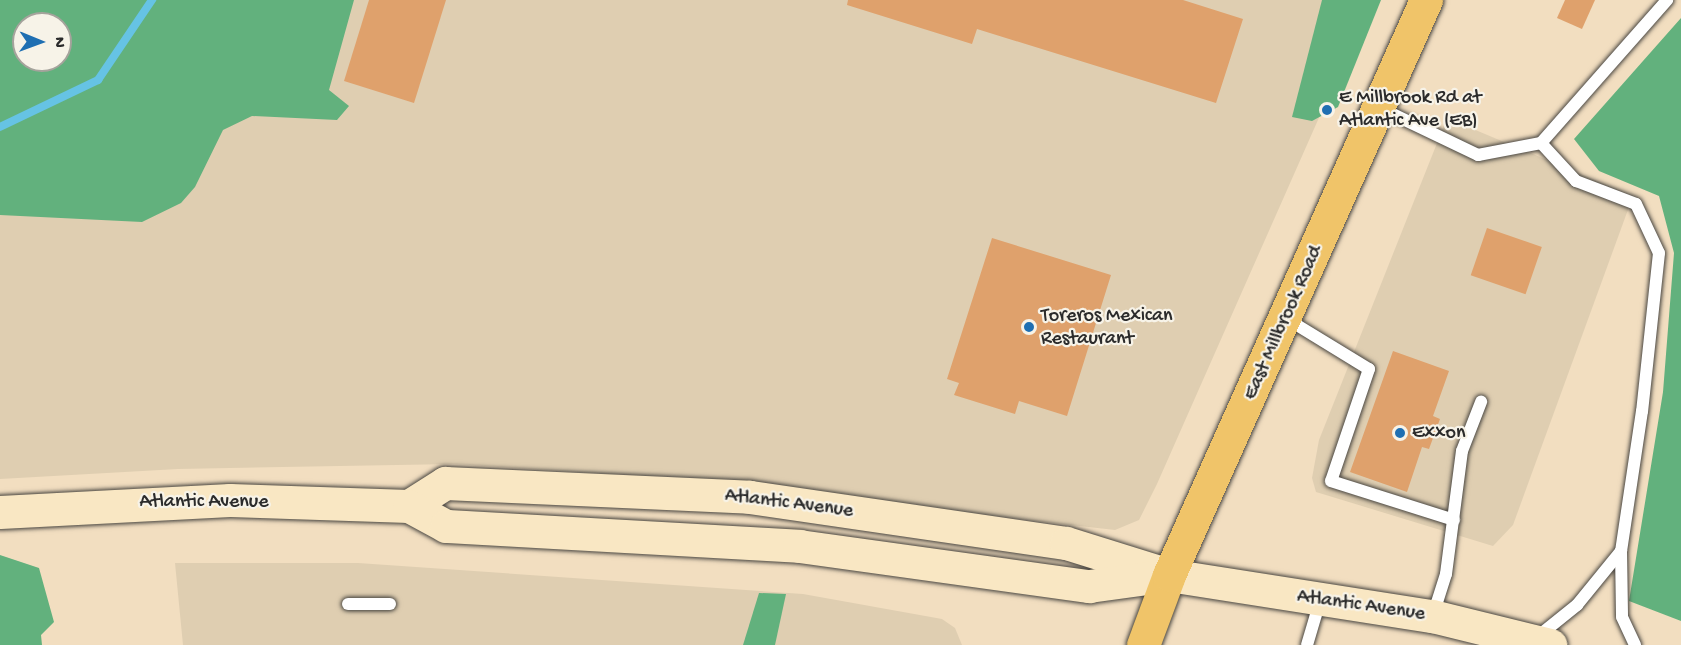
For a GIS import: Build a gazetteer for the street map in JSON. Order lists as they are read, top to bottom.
{
  "streets": {
    "main road": ["East Millbrook Road", "Atlantic Avenue"]
  },
  "crossings": [
    ["East Millbrook Road", "Atlantic Avenue"]
  ],
  "places": ["E Millbrook Rd at Atlantic Ave (EB)", "Toreros Mexican Restaurant", "Exxon"],
  "north": "right"
}
